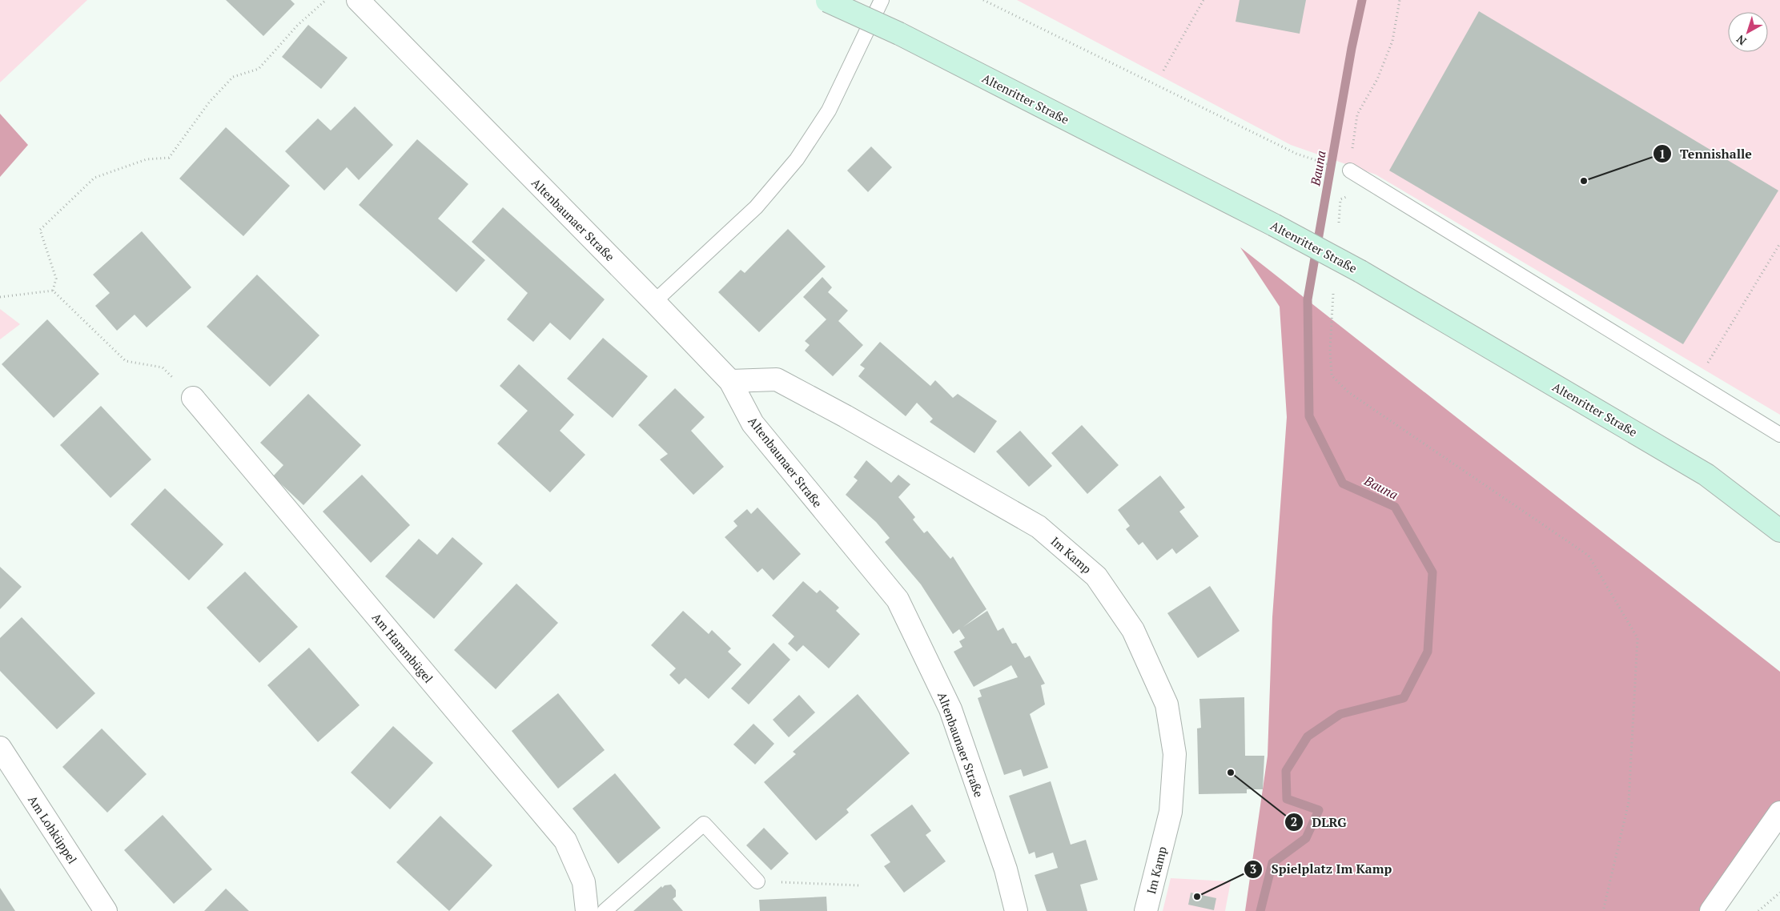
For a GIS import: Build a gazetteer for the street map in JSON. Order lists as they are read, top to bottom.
{
  "streets": {
    "main road": ["Altenritter Straße"],
    "street": [
      "Altenbaunaer Straße",
      "Im Kamp",
      "Am Hammbügel",
      "Am Lohküppel"
    ]
  },
  "crossings": [
    ["Altenbaunaer Straße", "Im Kamp"]
  ],
  "water": ["Bauna"],
  "places": ["Tennishalle", "DLRG", "Spielplatz Im Kamp"],
  "north": "bottom left"
}
